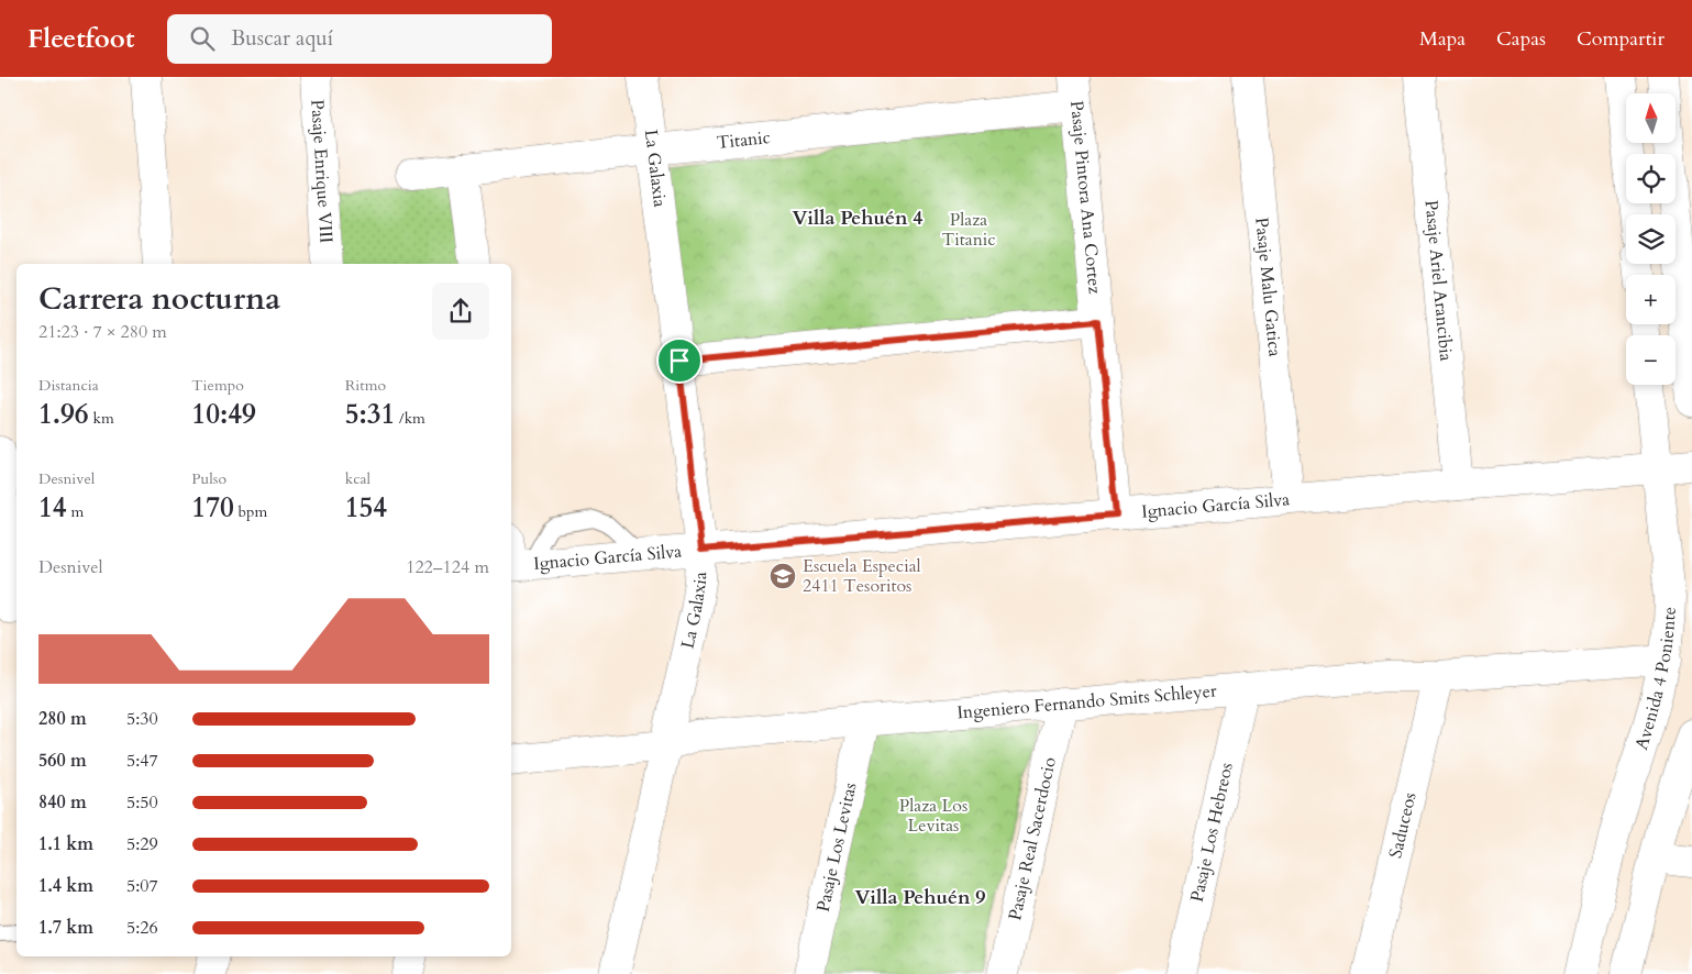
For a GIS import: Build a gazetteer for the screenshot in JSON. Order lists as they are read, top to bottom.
{
  "streets": {
    "street": [
      "Titanic",
      "La Galaxia",
      "Pasaje Enrique VIII",
      "Pasaje Pintora Ana Cortez",
      "Pasaje Ariel Arancibia",
      "Pasaje Malu Gatica",
      "Ignacio García Silva",
      "Avenida 4 Poniente",
      "Ingeniero Fernando Smits Schleyer",
      "Saduceos",
      "Pasaje Los Hebreos",
      "Pasaje Real Sacerdocio",
      "Pasaje Los Levitas"
    ]
  },
  "crossings": [
    ["Titanic", "La Galaxia"],
    ["Titanic", "Pasaje Pintora Ana Cortez"],
    ["La Galaxia", "Ignacio García Silva"],
    ["La Galaxia", "Ingeniero Fernando Smits Schleyer"],
    ["Pasaje Pintora Ana Cortez", "Ignacio García Silva"],
    ["Pasaje Ariel Arancibia", "Ignacio García Silva"],
    ["Pasaje Malu Gatica", "Ignacio García Silva"],
    ["Ignacio García Silva", "Avenida 4 Poniente"],
    ["Avenida 4 Poniente", "Ingeniero Fernando Smits Schleyer"],
    ["Ingeniero Fernando Smits Schleyer", "Saduceos"],
    ["Ingeniero Fernando Smits Schleyer", "Pasaje Los Hebreos"],
    ["Ingeniero Fernando Smits Schleyer", "Pasaje Real Sacerdocio"],
    ["Ingeniero Fernando Smits Schleyer", "Pasaje Los Levitas"]
  ],
  "districts": ["Villa Pehuén 4", "Villa Pehuén 9"],
  "parks": ["Plaza Titanic", "Plaza Los Levitas"],
  "places": {
    "school or university": ["Escuela Especial 2411 Tesoritos"]
  },
  "north": "top",
  "page": {
    "header": "Fleetfoot",
    "search": "Buscar aquí",
    "nav": ["Mapa", "Capas", "Compartir"],
    "map_buttons": ["+", "−"],
    "heading": ["Carrera nocturna", "21:23 · 7 × 280 m"],
    "stats": [
      ["Distancia", "1.96 km"],
      ["Tiempo", "10:49"],
      ["Ritmo", "5:31 /km"],
      ["Desnivel", "14 m"],
      ["Pulso", "170 bpm"],
      ["kcal", "154"]
    ],
    "chart": ["Desnivel", "122–124 m"],
    "list": [
      {
        "name": "280 m",
        "note": "5:30"
      },
      {
        "name": "560 m",
        "note": "5:47"
      },
      {
        "name": "840 m",
        "note": "5:50"
      },
      {
        "name": "1.1 km",
        "note": "5:29"
      },
      {
        "name": "1.4 km",
        "note": "5:07"
      },
      {
        "name": "1.7 km",
        "note": "5:26"
      }
    ]
  }
}
